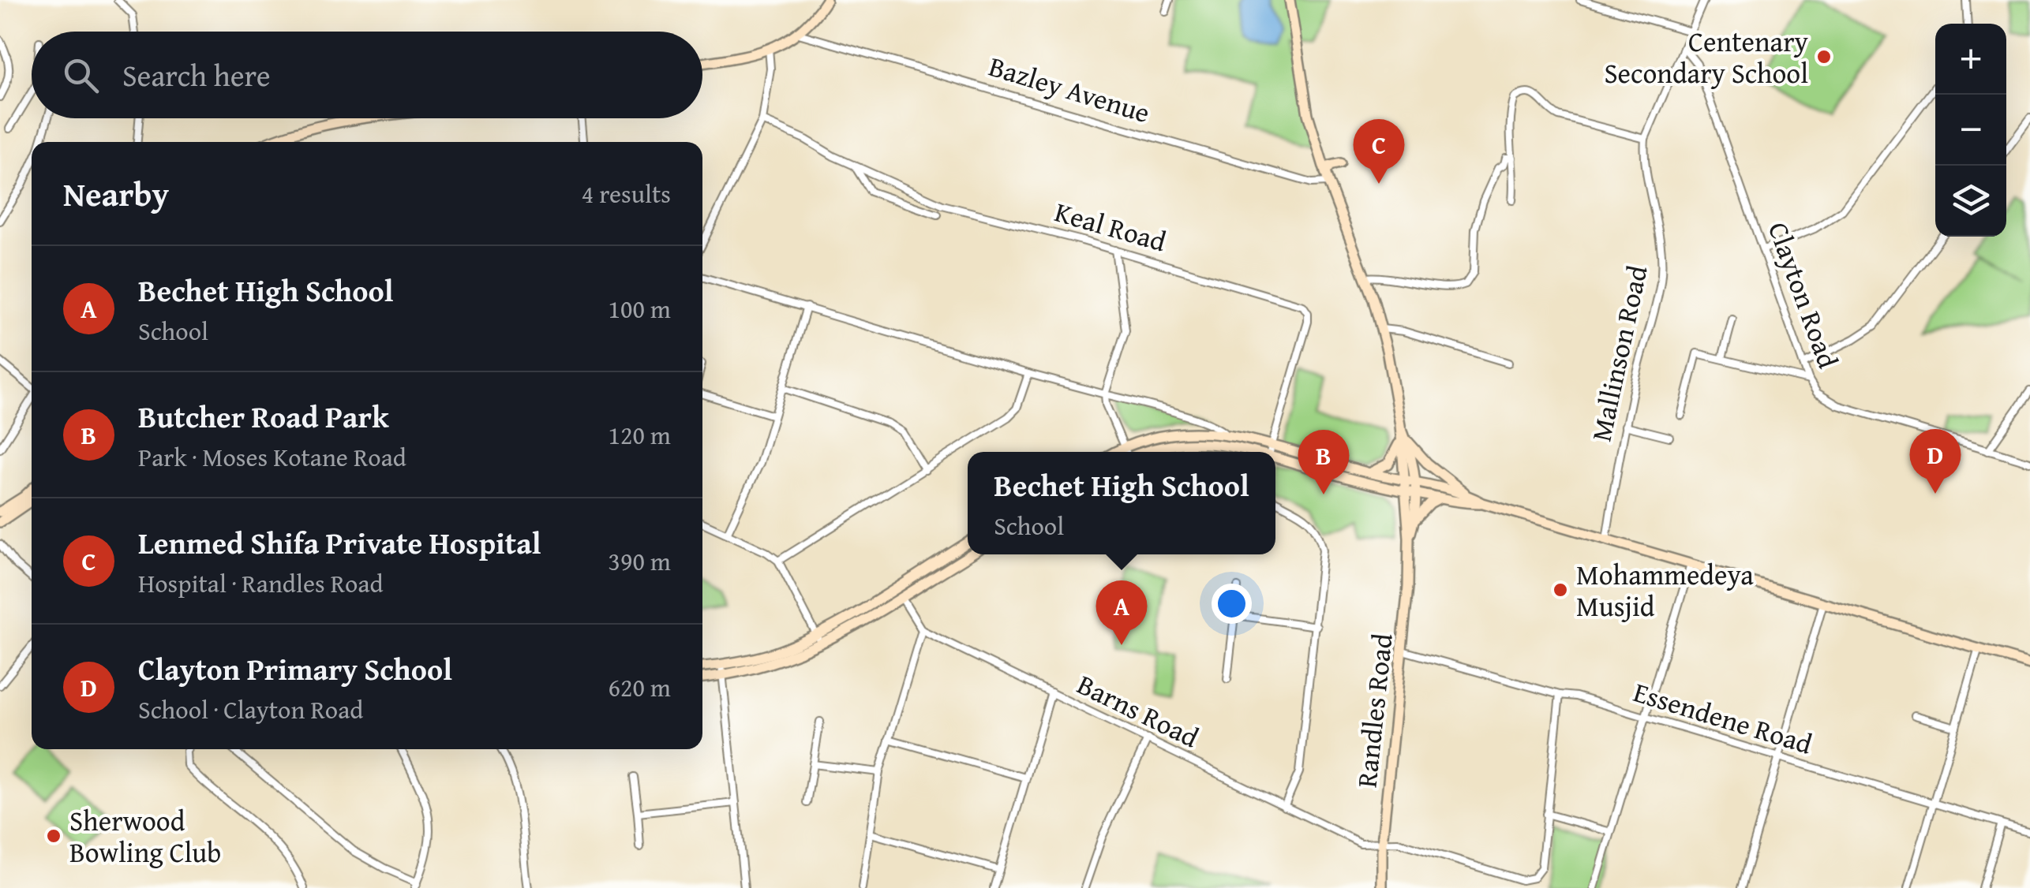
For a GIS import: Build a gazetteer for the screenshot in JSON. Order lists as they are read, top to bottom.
{
  "streets": {
    "street": [
      "Bazley Avenue",
      "Keal Road",
      "Clayton Road",
      "Mallinson Road",
      "Barns Road",
      "Randles Road",
      "Essendene Road"
    ]
  },
  "crossings": [
    ["Bazley Avenue", "Randles Road"],
    ["Clayton Road", "Mallinson Road"],
    ["Barns Road", "Randles Road"],
    ["Randles Road", "Essendene Road"]
  ],
  "places": ["Centenary Secondary School", "Mohammedeya Musjid", "Sherwood Bowling Club"],
  "page": {
    "map_buttons": ["+", "−"],
    "search": "Search here",
    "pins": [
      "C",
      "D",
      "B",
      "A"
    ],
    "heading": ["Nearby", "4 results"],
    "list": [
      {
        "mark": "A",
        "name": "Bechet High School",
        "note": "School",
        "value": "100 m"
      },
      {
        "mark": "B",
        "name": "Butcher Road Park",
        "note": "Park · Moses Kotane Road",
        "value": "120 m"
      },
      {
        "mark": "C",
        "name": "Lenmed Shifa Private Hospital",
        "note": "Hospital · Randles Road",
        "value": "390 m"
      },
      {
        "mark": "D",
        "name": "Clayton Primary School",
        "note": "School · Clayton Road",
        "value": "620 m"
      }
    ],
    "popup": ["Bechet High School", "School"]
  }
}
